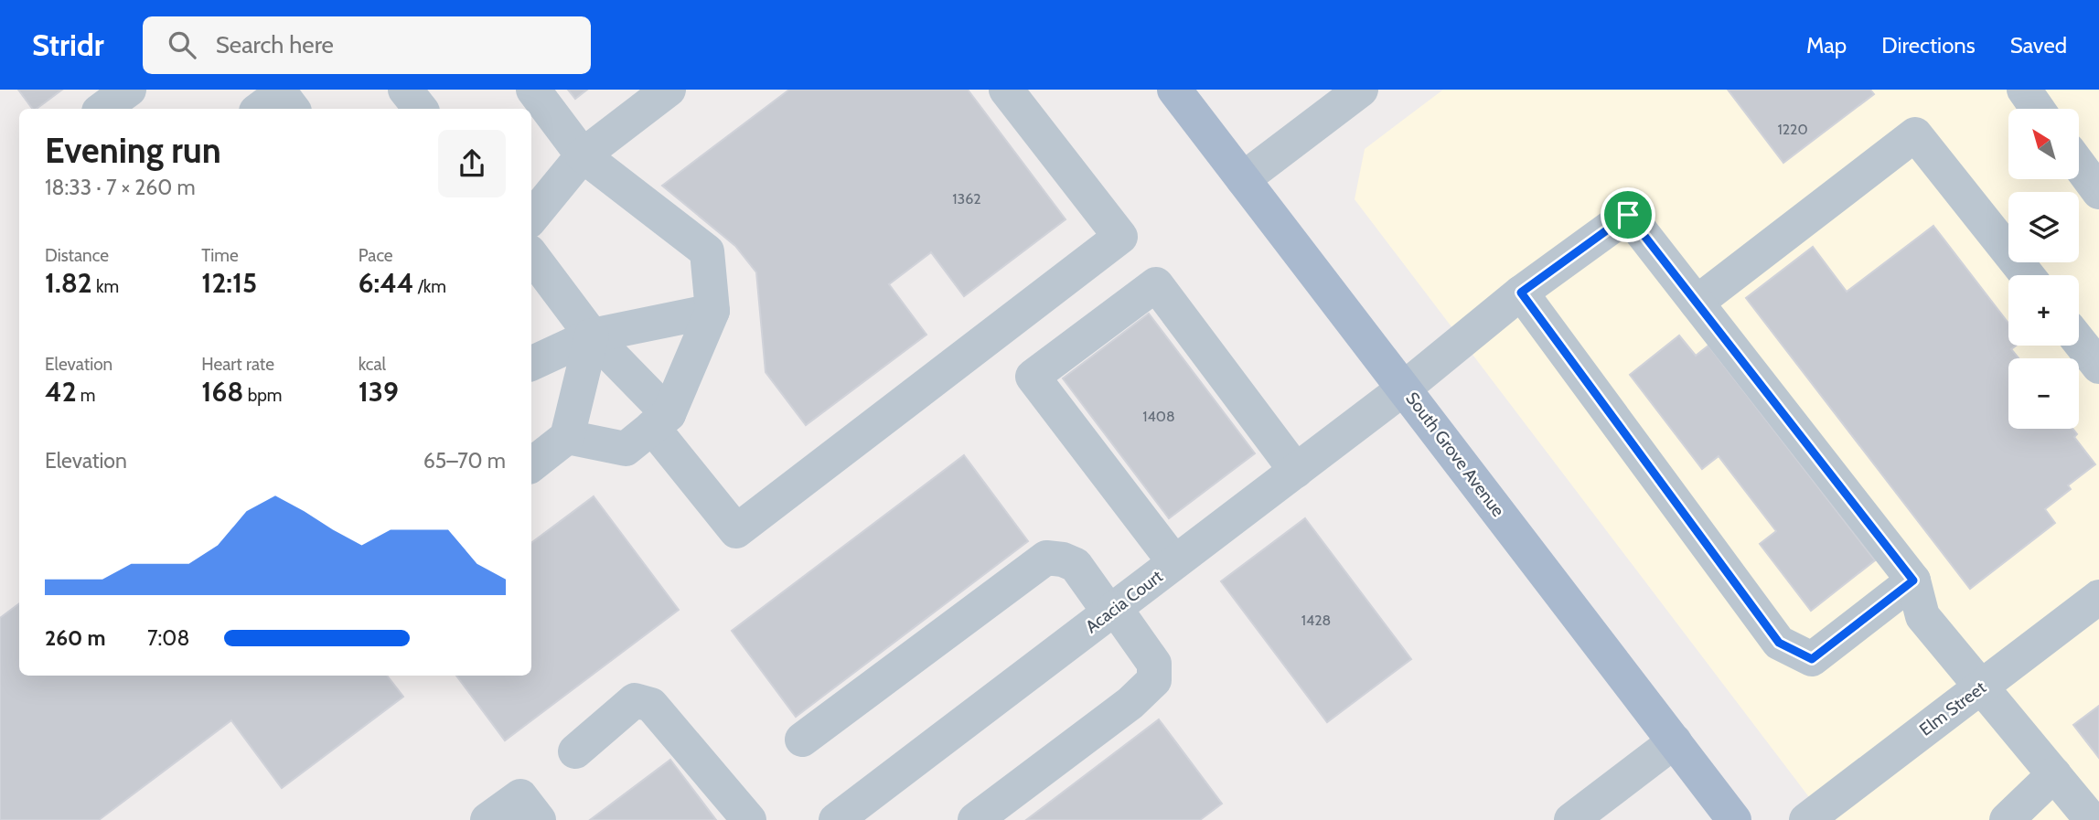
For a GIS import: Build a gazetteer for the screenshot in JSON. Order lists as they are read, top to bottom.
{
  "streets": {
    "main road": ["South Grove Avenue"],
    "street": ["Acacia Court", "Elm Street"]
  },
  "crossings": [
    ["South Grove Avenue", "Acacia Court"]
  ],
  "house_numbers": [
    "1220",
    "1362",
    "1408",
    "1428"
  ],
  "north": "top left",
  "page": {
    "header": "Stridr",
    "search": "Search here",
    "nav": ["Map", "Directions", "Saved"],
    "map_buttons": ["+", "−"],
    "heading": ["Evening run", "18:33 · 7 × 260 m"],
    "stats": [
      ["Distance", "1.82 km"],
      ["Time", "12:15"],
      ["Pace", "6:44 /km"],
      ["Elevation", "42 m"],
      ["Heart rate", "168 bpm"],
      ["kcal", "139"]
    ],
    "chart": ["Elevation", "65–70 m"],
    "list": [
      {
        "name": "260 m",
        "note": "7:08"
      }
    ]
  }
}
